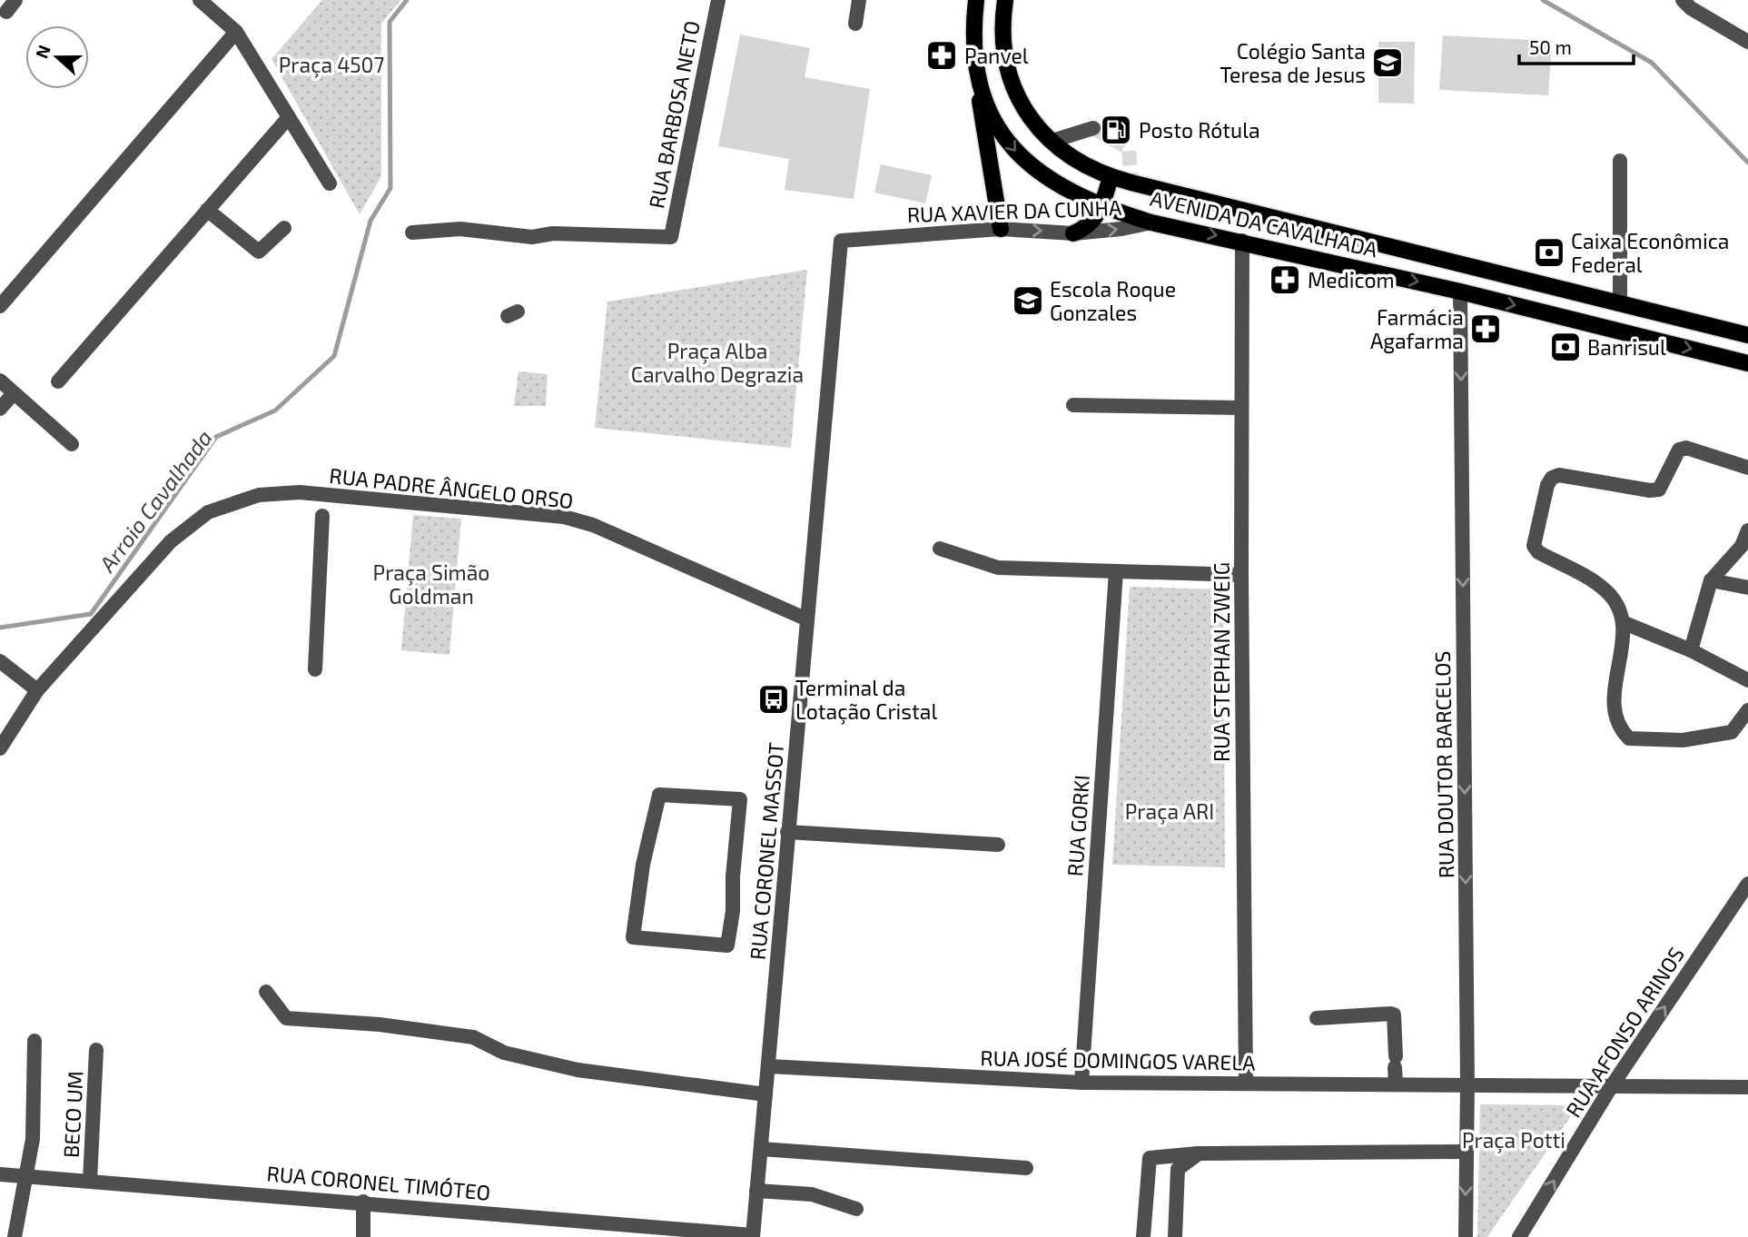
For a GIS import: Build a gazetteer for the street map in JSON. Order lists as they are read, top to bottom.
{
  "streets": {
    "main road": ["AVENIDA DA CAVALHADA"],
    "street": [
      "RUA BARBOSA NETO",
      "RUA XAVIER DA CUNHA",
      "RUA PADRE ÂNGELO ORSO",
      "RUA STEPHAN ZWEIG",
      "RUA DOUTOR BARCELOS",
      "RUA GORKI",
      "RUA CORONEL MASSOT",
      "RUA AFONSO ARINOS",
      "RUA JOSÉ DOMINGOS VARELA",
      "BECO UM",
      "RUA CORONEL TIMÓTEO"
    ]
  },
  "crossings": [
    ["RUA XAVIER DA CUNHA", "AVENIDA DA CAVALHADA"],
    ["RUA XAVIER DA CUNHA", "RUA CORONEL MASSOT"],
    ["AVENIDA DA CAVALHADA", "RUA STEPHAN ZWEIG"],
    ["AVENIDA DA CAVALHADA", "RUA DOUTOR BARCELOS"],
    ["RUA PADRE ÂNGELO ORSO", "RUA CORONEL MASSOT"],
    ["RUA STEPHAN ZWEIG", "RUA JOSÉ DOMINGOS VARELA"],
    ["RUA DOUTOR BARCELOS", "RUA JOSÉ DOMINGOS VARELA"],
    ["RUA GORKI", "RUA JOSÉ DOMINGOS VARELA"],
    ["RUA CORONEL MASSOT", "RUA JOSÉ DOMINGOS VARELA"],
    ["RUA CORONEL MASSOT", "RUA CORONEL TIMÓTEO"],
    ["RUA AFONSO ARINOS", "RUA JOSÉ DOMINGOS VARELA"],
    ["BECO UM", "RUA CORONEL TIMÓTEO"]
  ],
  "one_way": ["RUA XAVIER DA CUNHA", "RUA DOUTOR BARCELOS", "RUA AFONSO ARINOS"],
  "water": ["Arroio Cavalhada"],
  "parks": [
    "Praça 4507",
    "Praça Alba Carvalho Degrazia",
    "Praça Simão Goldman",
    "Praça ARI",
    "Praça Potti"
  ],
  "places": {
    "pharmacy": ["Panvel", "Medicom", "Farmácia Agafarma"],
    "school or university": ["Colégio Santa Teresa de Jesus", "Escola Roque Gonzales"],
    "fuel station": ["Posto Rótula"],
    "bank": ["Caixa Econômica Federal", "Banrisul"],
    "bus stop": ["Terminal da Lotação Cristal"]
  },
  "scale_bar": "50 m",
  "north": "left"
}
